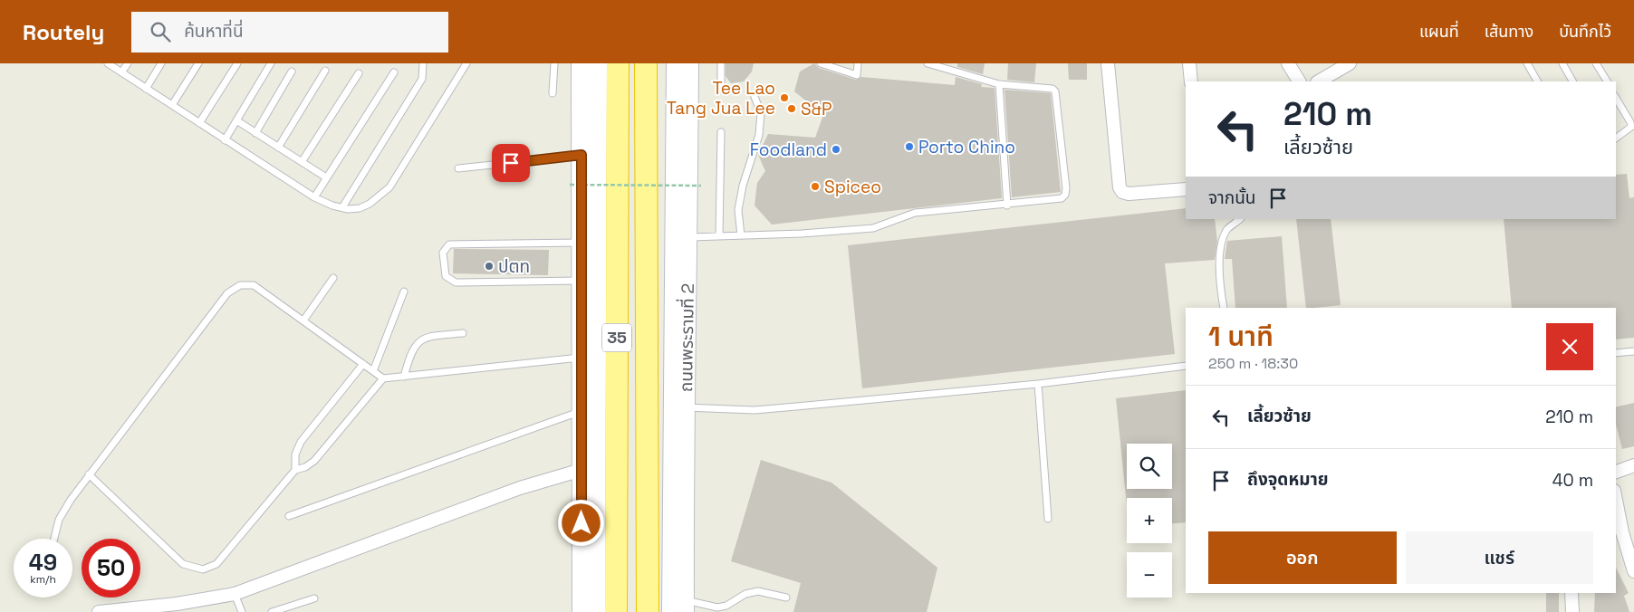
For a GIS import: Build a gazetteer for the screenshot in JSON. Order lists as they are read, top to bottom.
{
  "streets": {
    "highway": ["35"],
    "main road": ["ถนนพระรามที่ 2"]
  },
  "places": [
    "Tee Lao Tang Jua Lee",
    "S&P",
    "Porto Chino",
    "Foodland",
    "Spiceo",
    "ปตท"
  ],
  "page": {
    "header": "Routely",
    "search": "ค้นหาที่นี่",
    "nav": ["แผนที่", "เส้นทาง", "บันทึกไว้"],
    "turn": ["210 m", "เลี้ยวซ้าย"],
    "then": "จากนั้น",
    "heading": ["1 นาที", "250 m · 18:30"],
    "list": [
      {
        "name": "เลี้ยวซ้าย",
        "value": "210 m"
      },
      {
        "name": "ถึงจุดหมาย",
        "value": "40 m"
      }
    ],
    "map_buttons": ["+", "−"],
    "buttons": ["ออก", "แชร์"],
    "speed": "49 km/h",
    "limit": "50"
  }
}
